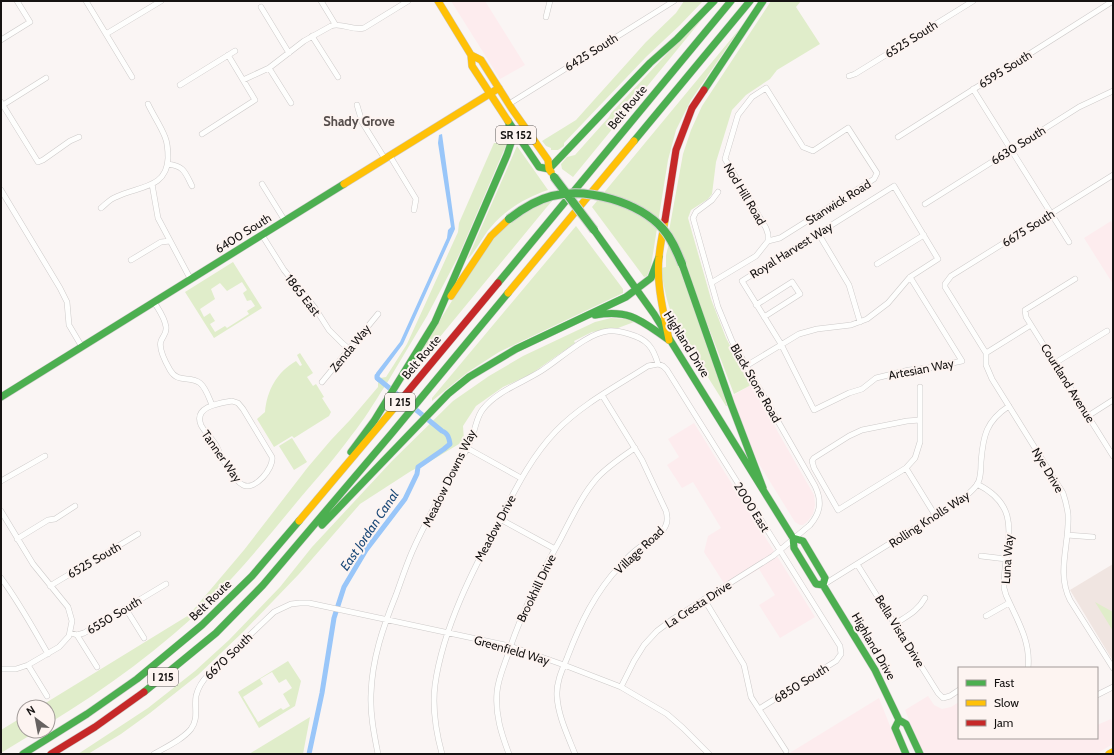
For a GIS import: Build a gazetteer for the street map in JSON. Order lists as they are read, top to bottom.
{
  "streets": {
    "main road": [
      "Belt Route",
      "SR 152",
      "6400 South",
      "Highland Drive",
      "I 215"
    ],
    "street": [
      "6525 South",
      "6425 South",
      "6595 South",
      "6630 South",
      "Nod Hill Road",
      "Stanwick Road",
      "6675 South",
      "Royal Harvest Way",
      "1865 East",
      "Zenda Way",
      "Artesian Way",
      "Black Stone Road",
      "Courtland Avenue",
      "Tanner Way",
      "Nye Drive",
      "Meadow Downs Way",
      "2000 East",
      "Rolling Knolls Way",
      "Meadow Drive",
      "Village Road",
      "Luna Way",
      "Brookhill Drive",
      "La Cresta Drive",
      "6550 South",
      "Bella Vista Drive",
      "Greenfield Way",
      "6670 South",
      "6850 South"
    ]
  },
  "crossings": [
    ["6425 South", "Highland Drive"],
    ["Nod Hill Road", "Stanwick Road"],
    ["Nod Hill Road", "Black Stone Road"],
    ["6675 South", "Nye Drive"],
    ["6400 South", "1865 East"],
    ["6400 South", "Highland Drive"],
    ["Royal Harvest Way", "Artesian Way"],
    ["1865 East", "Zenda Way"],
    ["Highland Drive", "Black Stone Road"],
    ["Highland Drive", "Rolling Knolls Way"],
    ["Highland Drive", "La Cresta Drive"],
    ["Black Stone Road", "La Cresta Drive"],
    ["Nye Drive", "Rolling Knolls Way"],
    ["Meadow Downs Way", "2000 East"],
    ["Meadow Downs Way", "Meadow Drive"],
    ["Meadow Downs Way", "Greenfield Way"],
    ["2000 East", "Meadow Drive"],
    ["2000 East", "La Cresta Drive"],
    ["2000 East", "6850 South"],
    ["Rolling Knolls Way", "Luna Way"],
    ["Rolling Knolls Way", "Bella Vista Drive"],
    ["Meadow Drive", "Village Road"],
    ["Meadow Drive", "Greenfield Way"],
    ["Village Road", "Brookhill Drive"],
    ["Village Road", "Greenfield Way"],
    ["Brookhill Drive", "Greenfield Way"],
    ["La Cresta Drive", "Greenfield Way"],
    ["Greenfield Way", "6670 South"]
  ],
  "districts": ["Shady Grove"],
  "water": ["East Jordan Canal"],
  "legend": ["Fast", "Slow", "Jam"],
  "north": "top left"
}
